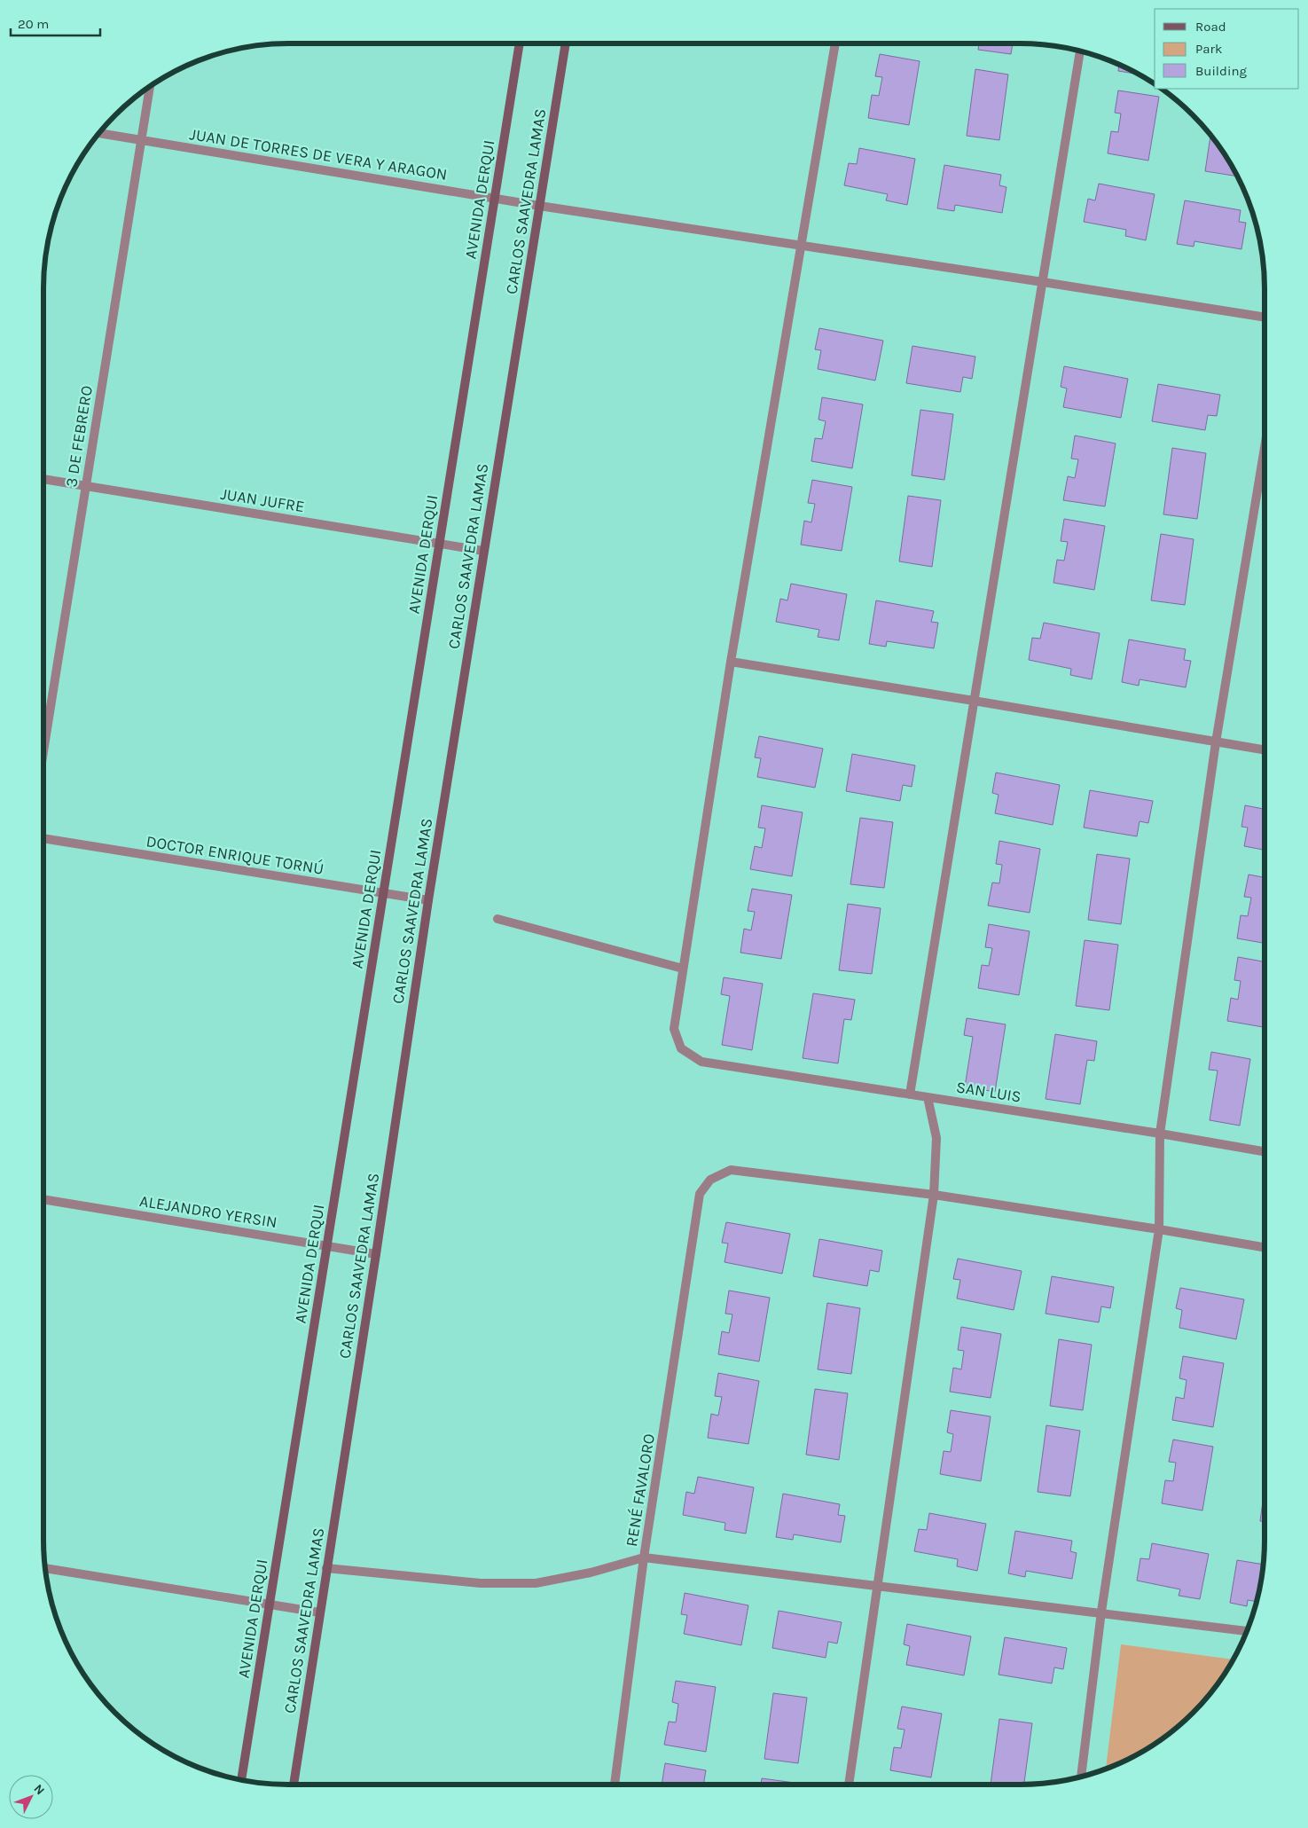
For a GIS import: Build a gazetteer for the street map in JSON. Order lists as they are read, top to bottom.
{
  "streets": {
    "main road": ["AVENIDA DERQUI", "CARLOS SAAVEDRA LAMAS"],
    "street": [
      "JUAN DE TORRES DE VERA Y ARAGON",
      "3 DE FEBRERO",
      "JUAN JUFRE",
      "DOCTOR ENRIQUE TORNÚ",
      "SAN LUIS",
      "ALEJANDRO YERSIN",
      "RENÉ FAVALORO"
    ]
  },
  "crossings": [
    ["JUAN DE TORRES DE VERA Y ARAGON", "AVENIDA DERQUI"],
    ["JUAN DE TORRES DE VERA Y ARAGON", "CARLOS SAAVEDRA LAMAS"],
    ["JUAN DE TORRES DE VERA Y ARAGON", "3 DE FEBRERO"],
    ["AVENIDA DERQUI", "JUAN JUFRE"],
    ["AVENIDA DERQUI", "DOCTOR ENRIQUE TORNÚ"],
    ["AVENIDA DERQUI", "ALEJANDRO YERSIN"],
    ["CARLOS SAAVEDRA LAMAS", "JUAN JUFRE"],
    ["CARLOS SAAVEDRA LAMAS", "DOCTOR ENRIQUE TORNÚ"],
    ["CARLOS SAAVEDRA LAMAS", "ALEJANDRO YERSIN"],
    ["3 DE FEBRERO", "JUAN JUFRE"]
  ],
  "legend": ["Road", "Park", "Building"],
  "scale_bar": "20 m",
  "north": "top right"
}
